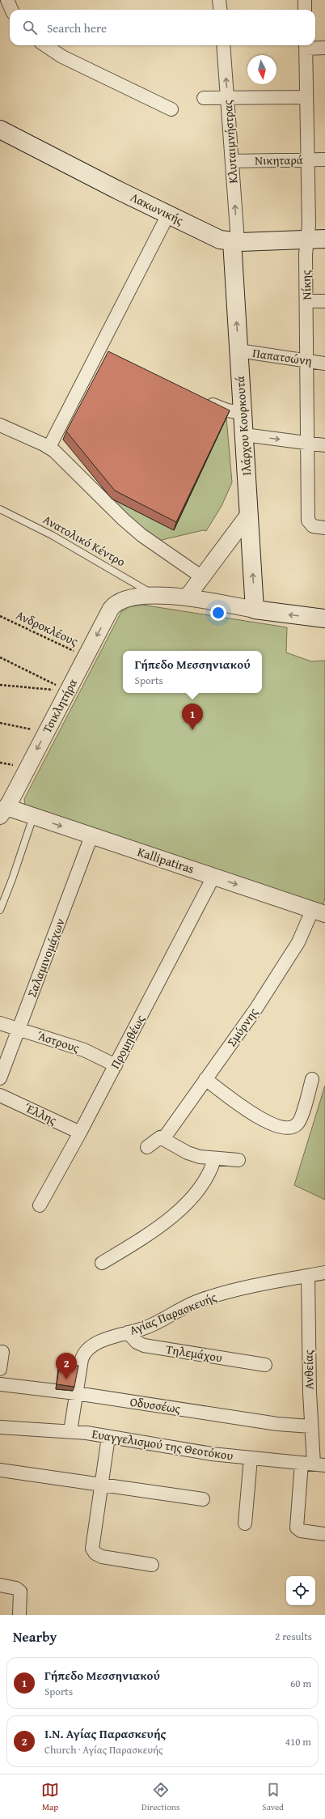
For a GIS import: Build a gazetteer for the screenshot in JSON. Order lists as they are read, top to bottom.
{
  "streets": {
    "main road": ["Λακωνικής", "Ιλάρχου Κουρκουτά"],
    "street": [
      "Κλυταιμνήστρας",
      "Νικηταρά",
      "Νίκης",
      "Παπατσώνη",
      "Τσικλητήρα",
      "Kallipatiras",
      "Σαλαμινομάχων",
      "Σμύρνης",
      "Άστρους",
      "Προμηθέως",
      "Έλλης",
      "Αγίας Παρασκευής",
      "Τηλεμάχου",
      "Ανθείας",
      "Οδυσσέως",
      "Ευαγγελισμού της Θεοτόκου"
    ],
    "lane": ["Ανατολικό Κέντρο"],
    "path": ["Ανδροκλέους"]
  },
  "crossings": [
    ["Κλυταιμνήστρας", "Νικηταρά"],
    ["Κλυταιμνήστρας", "Λακωνικής"],
    ["Κλυταιμνήστρας", "Ιλάρχου Κουρκουτά"],
    ["Νικηταρά", "Νίκης"],
    ["Λακωνικής", "Νίκης"],
    ["Λακωνικής", "Ιλάρχου Κουρκουτά"],
    ["Νίκης", "Παπατσώνη"],
    ["Παπατσώνη", "Ιλάρχου Κουρκουτά"],
    ["Ανατολικό Κέντρο", "Τσικλητήρα"],
    ["Ανδροκλέους", "Τσικλητήρα"],
    ["Τσικλητήρα", "Kallipatiras"],
    ["Kallipatiras", "Σαλαμινομάχων"],
    ["Kallipatiras", "Σμύρνης"],
    ["Kallipatiras", "Προμηθέως"],
    ["Σαλαμινομάχων", "Άστρους"],
    ["Άστρους", "Προμηθέως"],
    ["Προμηθέως", "Έλλης"],
    ["Αγίας Παρασκευής", "Τηλεμάχου"],
    ["Αγίας Παρασκευής", "Ανθείας"],
    ["Αγίας Παρασκευής", "Οδυσσέως"],
    ["Αγίας Παρασκευής", "Ευαγγελισμού της Θεοτόκου"],
    ["Ανθείας", "Οδυσσέως"],
    ["Ανθείας", "Ευαγγελισμού της Θεοτόκου"]
  ],
  "one_way": [
    "Κλυταιμνήστρας",
    "Ιλάρχου Κουρκουτά",
    "Τσικλητήρα",
    "Kallipatiras"
  ],
  "north": "bottom",
  "page": {
    "search": "Search here",
    "popup": ["Γήπεδο Μεσσηνιακού", "Sports"],
    "pins": ["1", "2"],
    "heading": ["Nearby", "2 results"],
    "list": [
      {
        "mark": "1",
        "name": "Γήπεδο Μεσσηνιακού",
        "note": "Sports",
        "value": "60 m"
      },
      {
        "mark": "2",
        "name": "Ι.Ν. Αγίας Παρασκευής",
        "note": "Church · Αγίας Παρασκευής",
        "value": "410 m"
      }
    ],
    "nav": ["Map", "Directions", "Saved"]
  }
}
